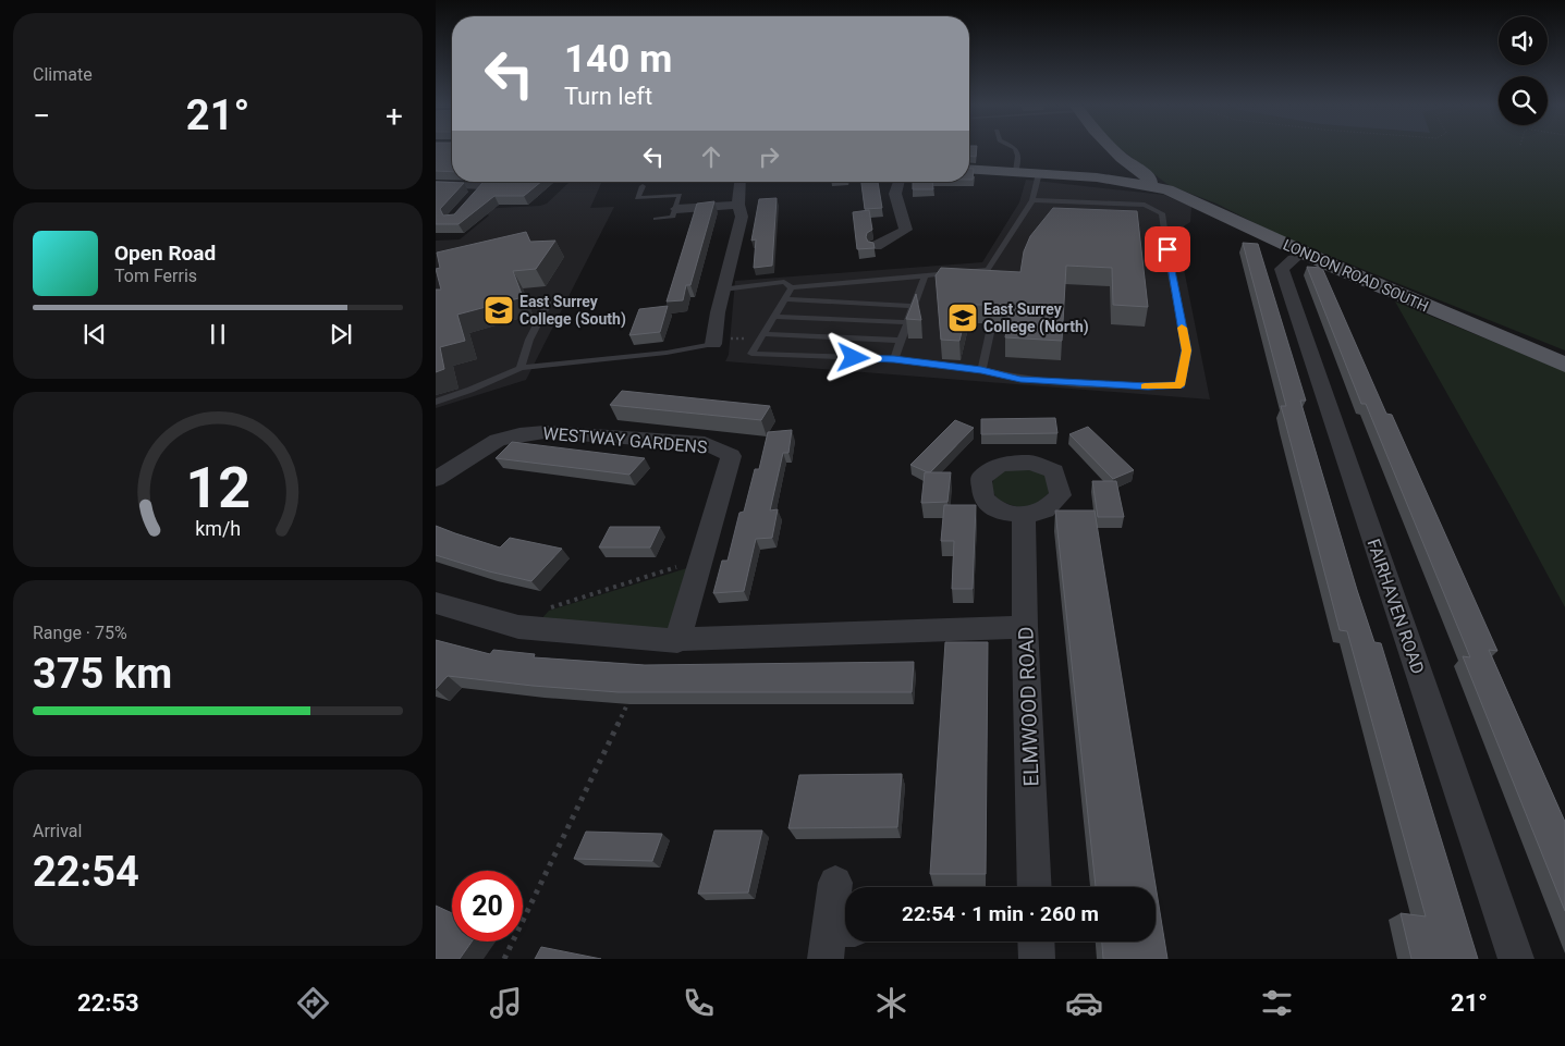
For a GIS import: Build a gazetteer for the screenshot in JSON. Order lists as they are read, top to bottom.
{
  "streets": {
    "main road": ["LONDON ROAD SOUTH"],
    "street": ["WESTWAY GARDENS", "FAIRHAVEN ROAD", "ELMWOOD ROAD"]
  },
  "places": {
    "school or university": ["East Surrey College (South)", "East Surrey College (North)"]
  },
  "page": {
    "tile": [
      "Climate",
      ["Range · 75%", "375 km"],
      ["Arrival", "22:54"]
    ],
    "turn": ["140 m", "Turn left"],
    "heat": ["−", "21°", "+"],
    "song": ["Open Road", "Tom Ferris"],
    "limit": "20",
    "trip": "22:54 · 1 min · 260 m",
    "tabs": ["22:53", "21°"],
    "gauge": ["12", "km/h"]
  }
}
